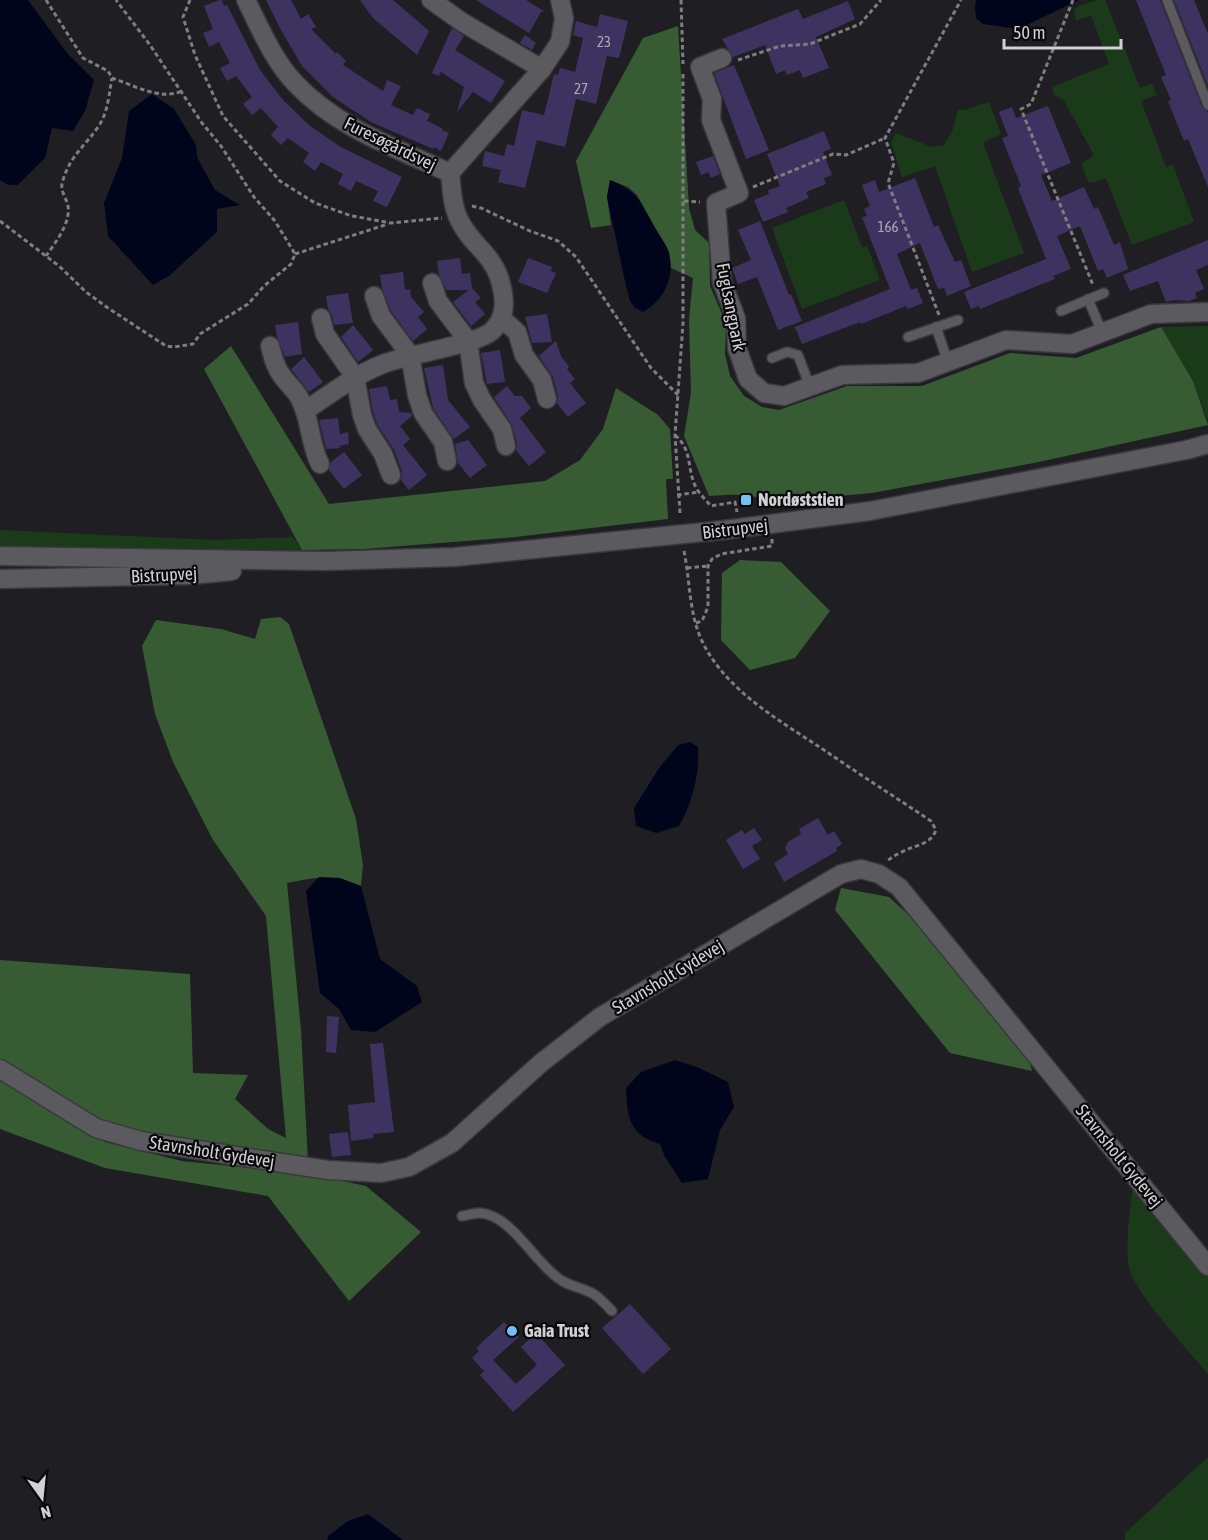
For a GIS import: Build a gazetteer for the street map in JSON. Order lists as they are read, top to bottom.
{
  "streets": {
    "street": [
      "Furesøgårdsvej",
      "Fuglsangpark",
      "Bistrupvej",
      "Stavnsholt Gydevej"
    ]
  },
  "places": {
    "transit": ["Nordøststien"],
    "other": ["Gaia Trust"]
  },
  "house_numbers": ["23", "27", "166"],
  "scale_bar": "50 m",
  "north": "bottom"
}
